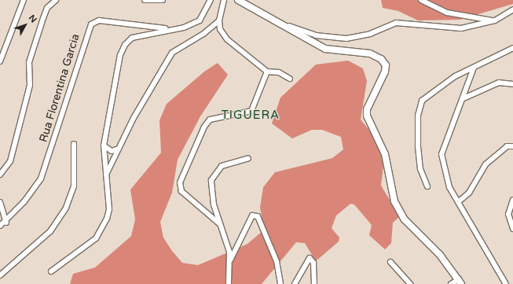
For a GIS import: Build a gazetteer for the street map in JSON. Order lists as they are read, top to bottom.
{
  "streets": {
    "street": ["Rua Florentina Garcia"]
  },
  "districts": ["TIGUERA"],
  "north": "top right"
}
